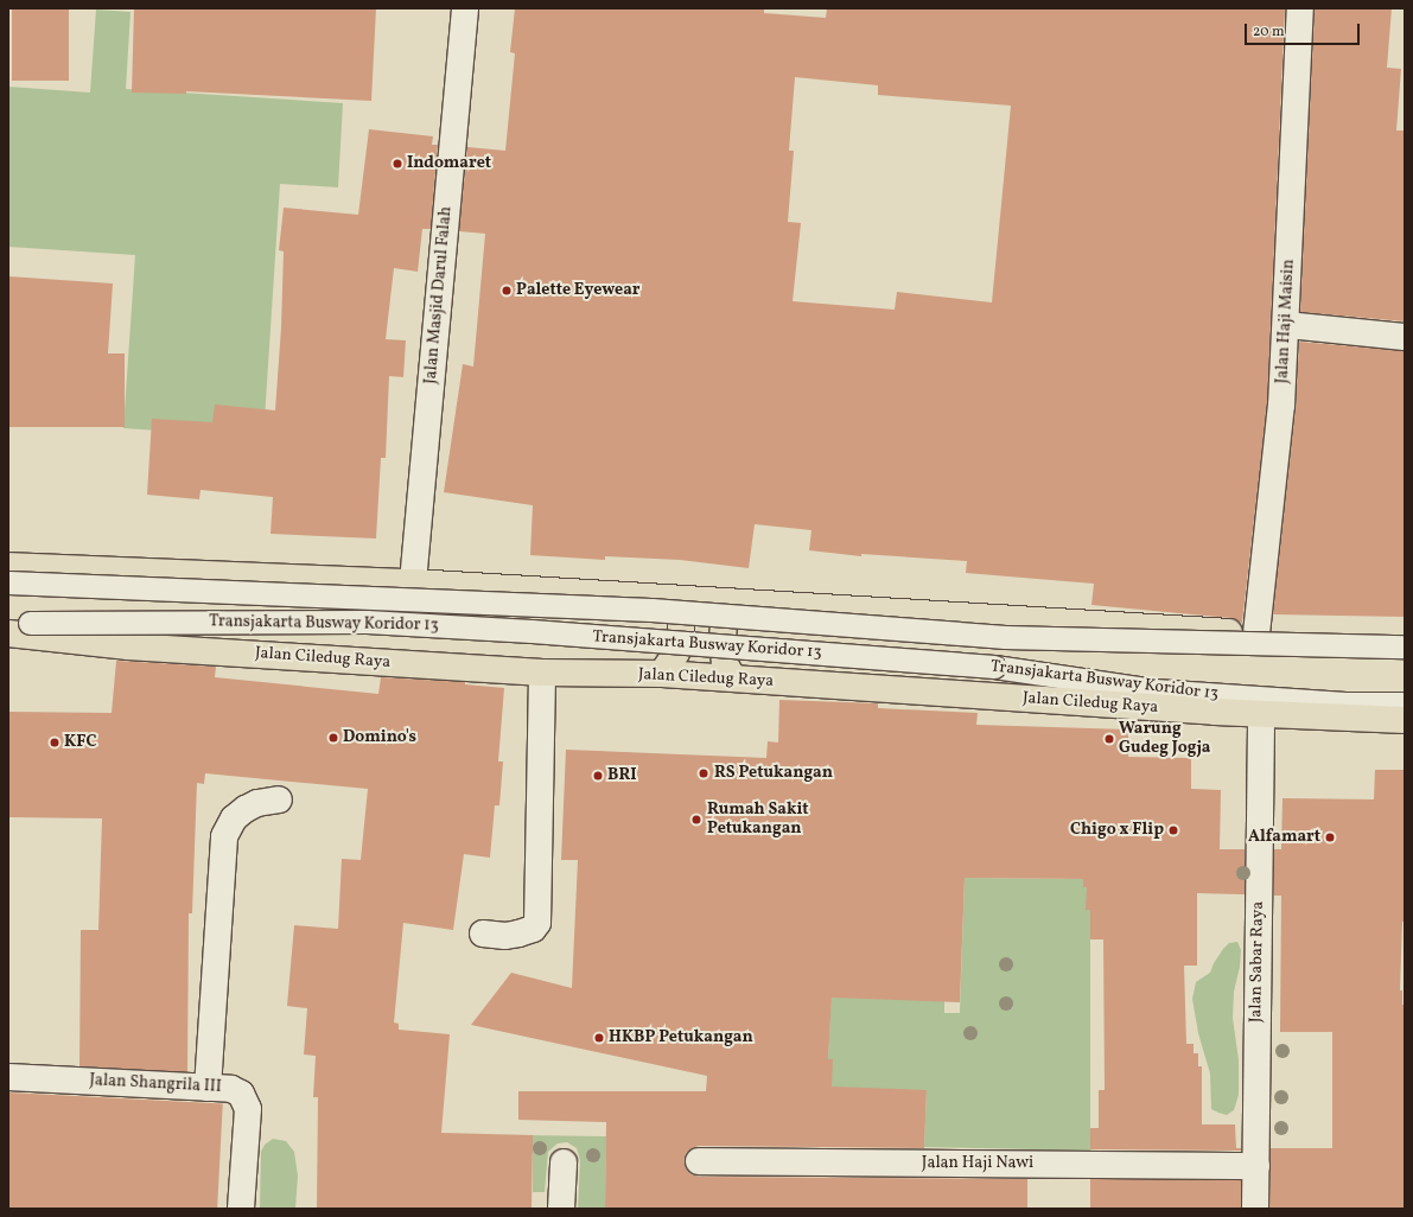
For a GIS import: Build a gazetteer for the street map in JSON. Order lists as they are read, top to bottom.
{
  "streets": {
    "main road": ["Jalan Ciledug Raya"],
    "street": [
      "Jalan Masjid Darul Falah",
      "Jalan Haji Maisin",
      "Jalan Sabar Raya",
      "Jalan Shangrila III",
      "Jalan Haji Nawi"
    ],
    "lane": ["Transjakarta Busway Koridor 13"]
  },
  "crossings": [
    ["Transjakarta Busway Koridor 13", "Jalan Ciledug Raya"],
    ["Jalan Ciledug Raya", "Jalan Sabar Raya"],
    ["Jalan Sabar Raya", "Jalan Haji Nawi"]
  ],
  "places": [
    "Indomaret",
    "Palette Eyewear",
    "Domino's",
    "Warung Gudeg Jogja",
    "KFC",
    "RS Petukangan",
    "BRI",
    "Rumah Sakit Petukangan",
    "Chigo x Flip",
    "Alfamart",
    "HKBP Petukangan"
  ],
  "scale_bar": "20 m"
}
